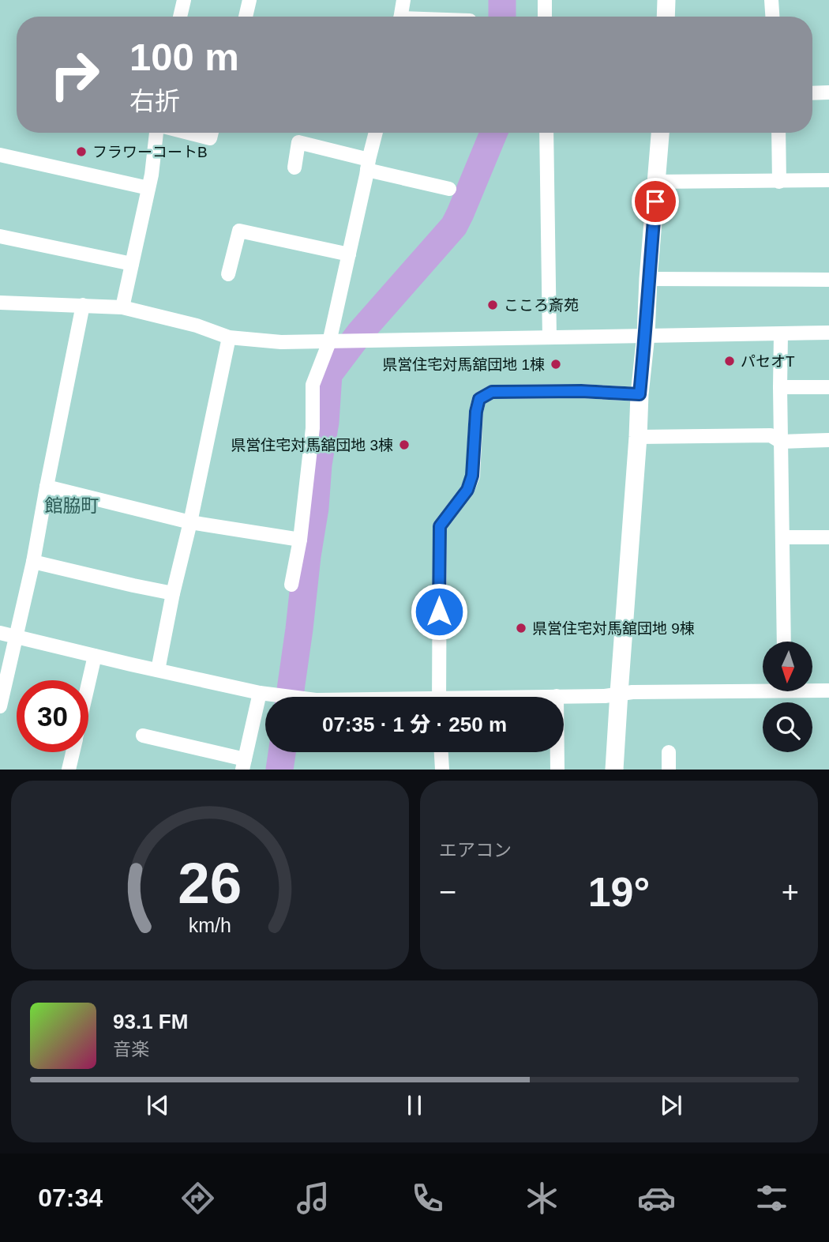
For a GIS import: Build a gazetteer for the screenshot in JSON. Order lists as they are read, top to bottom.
{
  "districts": ["館脇町"],
  "places": [
    "フラワーコートB",
    "こころ斎苑",
    "パセオT",
    "県営住宅対馬舘団地 1棟",
    "県営住宅対馬舘団地 3棟",
    "県営住宅対馬舘団地 9棟"
  ],
  "north": "bottom",
  "page": {
    "turn": ["100 m", "右折"],
    "limit": "30",
    "trip": "07:35 · 1 分 · 250 m",
    "tile": "エアコン",
    "heat": ["−", "19°", "+"],
    "song": ["93.1 FM", "音楽"],
    "tabs": "07:34",
    "gauge": ["26", "km/h"]
  }
}
